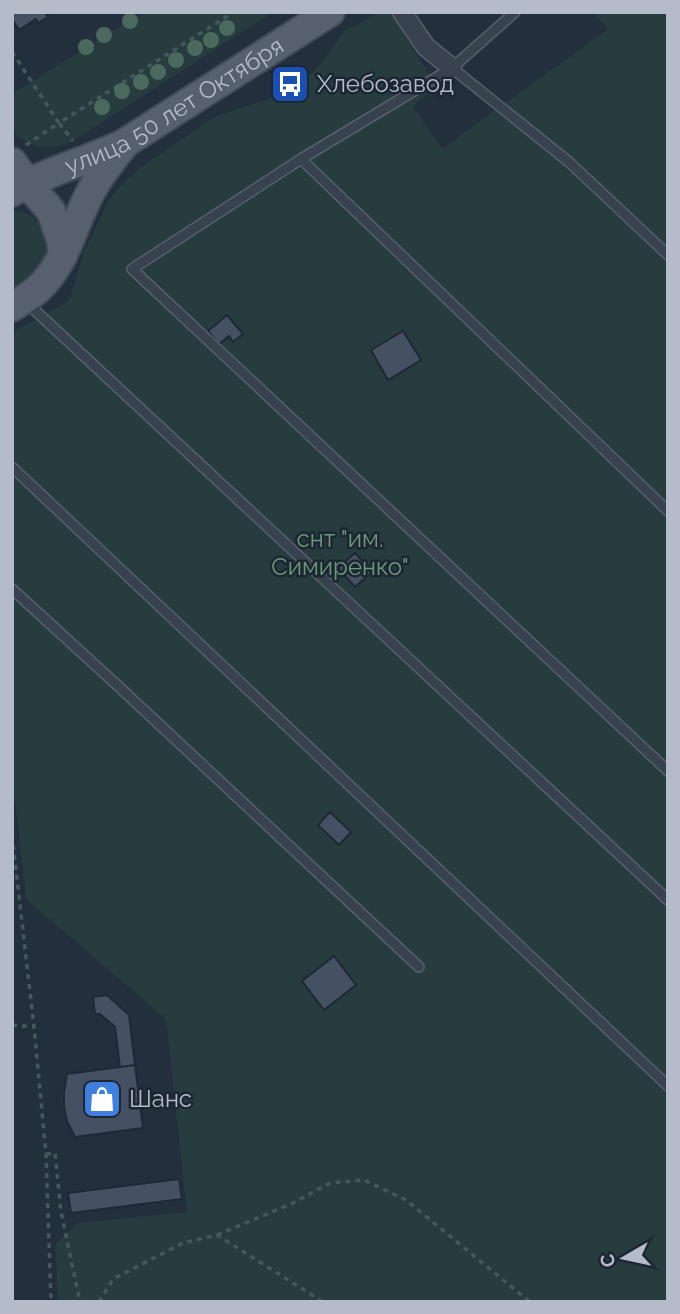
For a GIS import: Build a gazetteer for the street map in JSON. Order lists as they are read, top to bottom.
{
  "streets": {
    "main road": ["улица 50 лет Октября"]
  },
  "parks": ["снт \"им. Симиренко\""],
  "places": {
    "bus stop": ["Хлебозавод"],
    "shop": ["Шанс"]
  },
  "north": "left"
}
